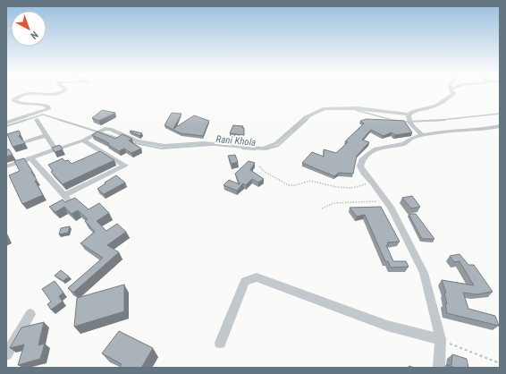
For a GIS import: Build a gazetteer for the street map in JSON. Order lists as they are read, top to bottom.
{
  "water": ["Rani Khola"],
  "north": "bottom right"
}
